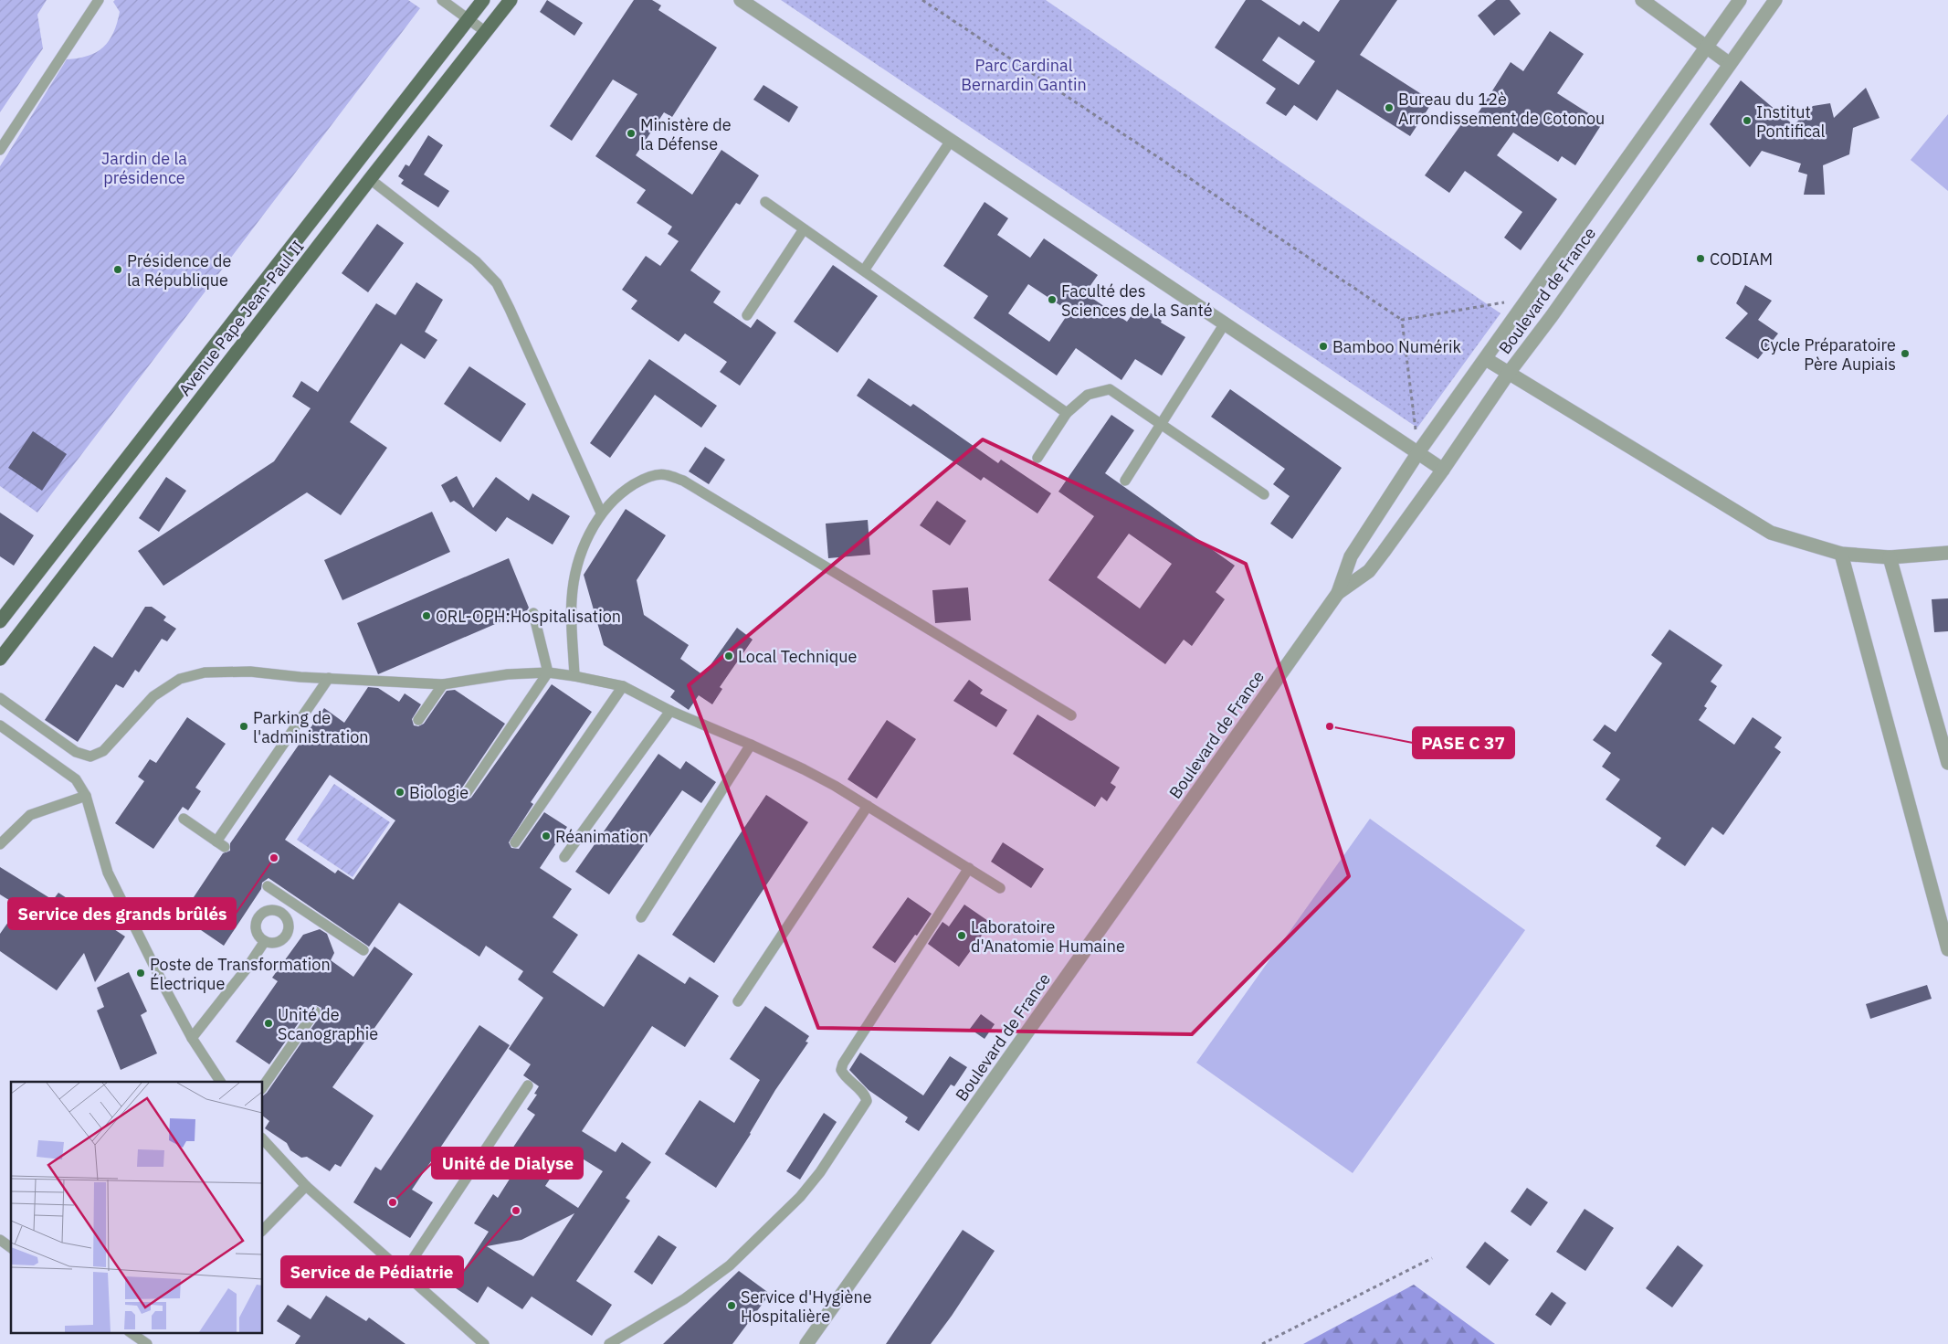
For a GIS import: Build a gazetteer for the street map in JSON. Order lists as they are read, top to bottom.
{
  "streets": {
    "main road": ["Avenue Pape Jean-Paul II"],
    "street": ["Boulevard de France"]
  },
  "parks": ["Parc Cardinal Bernardin Gantin", "Jardin de la présidence"],
  "places": [
    "Bureau du 12è Arrondissement de Cotonou",
    "Institut Pontifical",
    "Ministère de la Défense",
    "CODIAM",
    "Présidence de la République",
    "Faculté des Sciences de la Santé",
    "Bamboo Numérik",
    "Cycle Préparatoire Père Aupiais",
    "ORL-OPH:Hospitalisation",
    "Local Technique",
    "Parking de l'administration",
    "PASE C 37",
    "Biologie",
    "Réanimation",
    "Service des grands brûlés",
    "Laboratoire d'Anatomie Humaine",
    "Poste de Transformation Électrique",
    "Unité de Scanographie",
    "Unité de Dialyse",
    "Service de Pédiatrie",
    "Service d'Hygiène Hospitalière"
  ]
}
